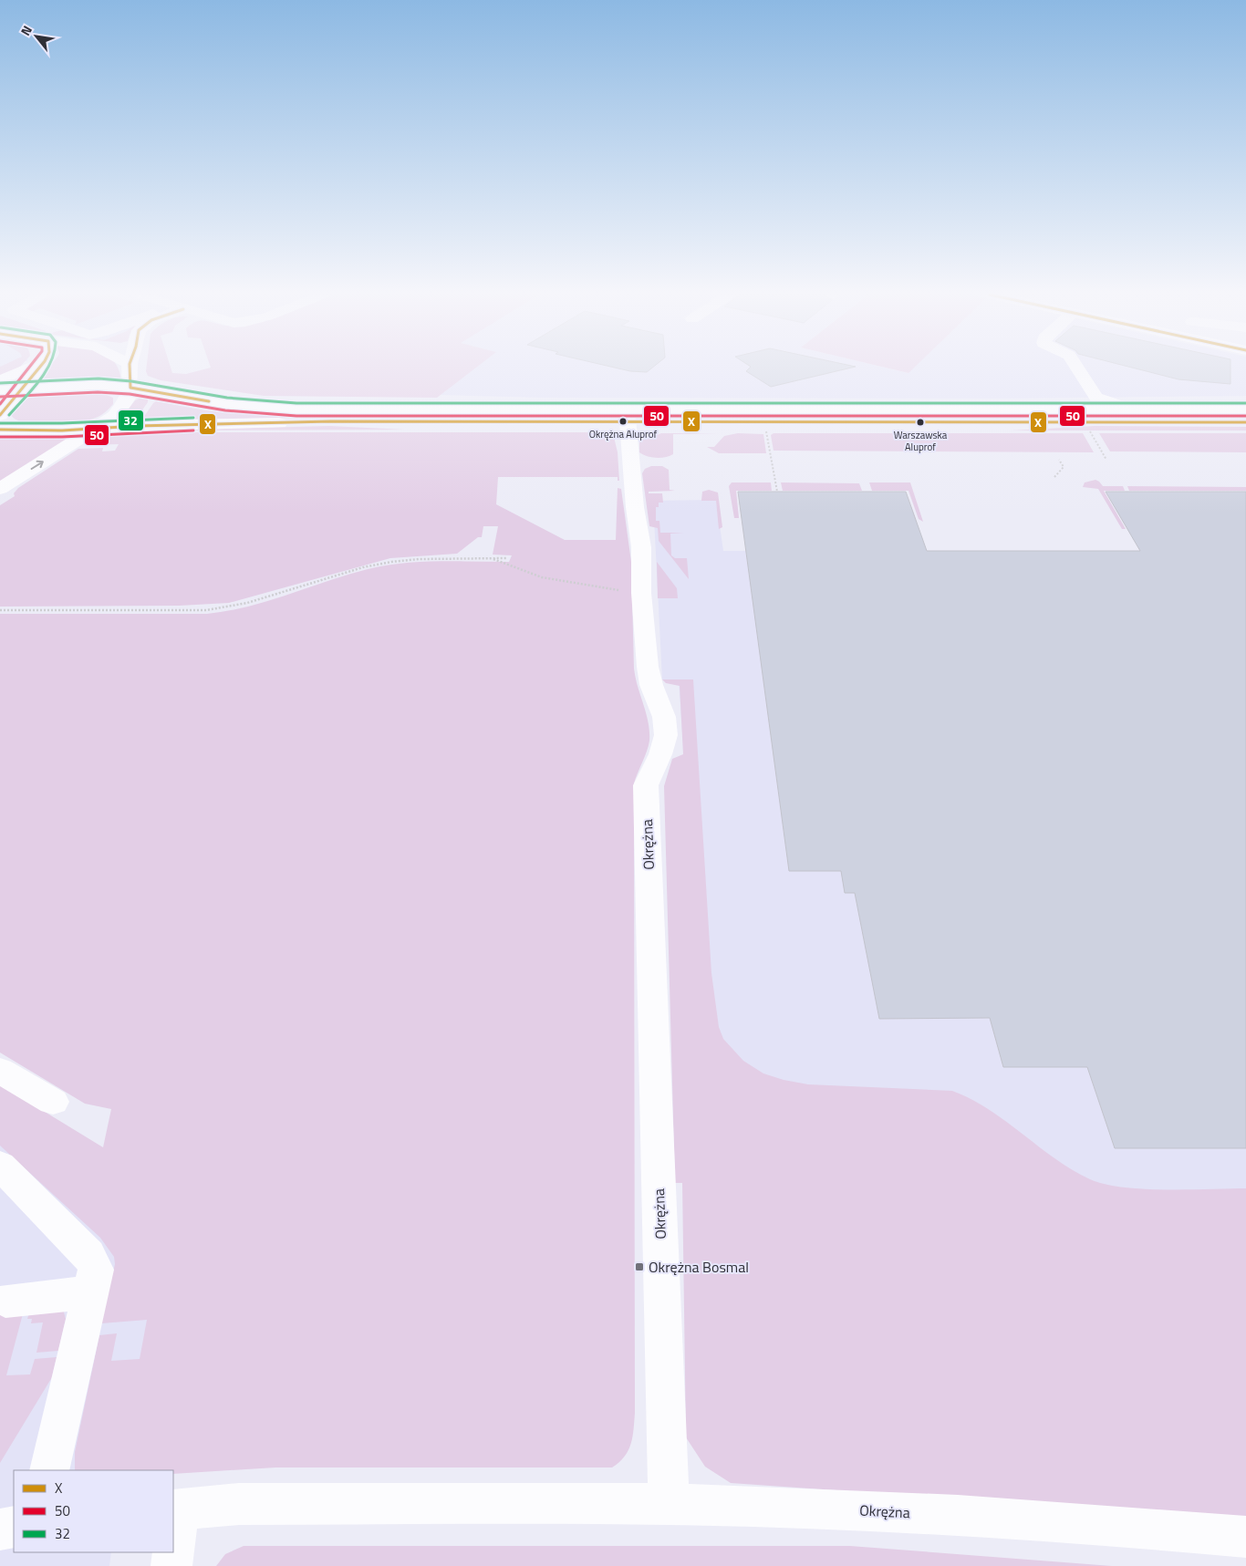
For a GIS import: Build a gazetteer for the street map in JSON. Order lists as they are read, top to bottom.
{
  "streets": {
    "street": ["Okrężna"]
  },
  "places": {
    "other": ["Okrężna Aluprof", "Warszawska Aluprof"],
    "transit": ["Okrężna Bosmal"]
  },
  "lines": ["transit line X", "transit line 50", "transit line 32"],
  "legend": ["X", "50", "32"],
  "north": "top left"
}
